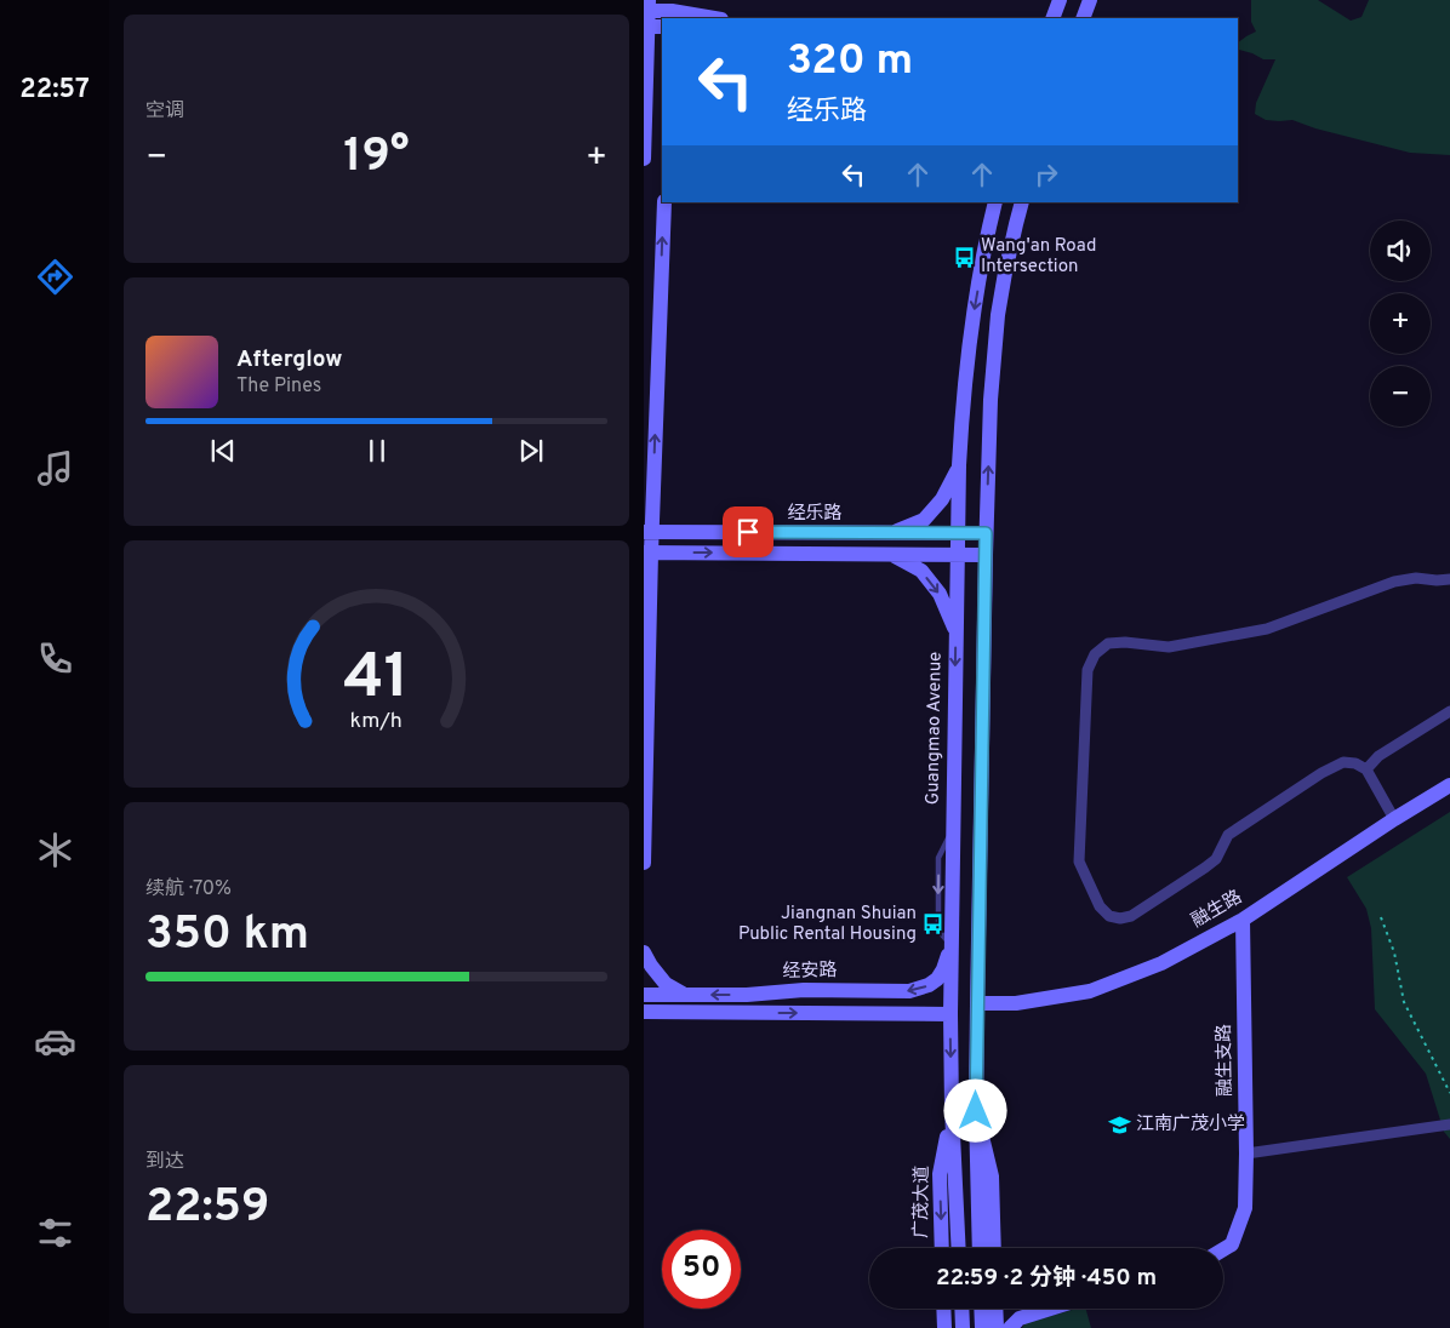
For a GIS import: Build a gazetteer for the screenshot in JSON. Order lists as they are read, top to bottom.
{
  "streets": {
    "main road": [
      "经乐路",
      "Guangmao Avenue",
      "融生路",
      "经安路",
      "融生支路",
      "广茂大道"
    ]
  },
  "crossings": [
    ["经乐路", "Guangmao Avenue"],
    ["Guangmao Avenue", "经安路"],
    ["Guangmao Avenue", "广茂大道"],
    ["融生路", "融生支路"]
  ],
  "places": {
    "bus stop": ["Wang'an Road Intersection", "Jiangnan Shuian Public Rental Housing"],
    "school or university": ["江南广茂小学"]
  },
  "page": {
    "tabs": "22:57",
    "tile": [
      "空调",
      ["续航 · 70%", "350 km"],
      ["到达", "22:59"]
    ],
    "turn": ["320 m", "经乐路"],
    "heat": ["−", "19°", "+"],
    "map_buttons": ["+", "−"],
    "song": ["Afterglow", "The Pines"],
    "limit": "50",
    "trip": "22:59 · 2 分钟 · 450 m",
    "gauge": ["41", "km/h"]
  }
}
